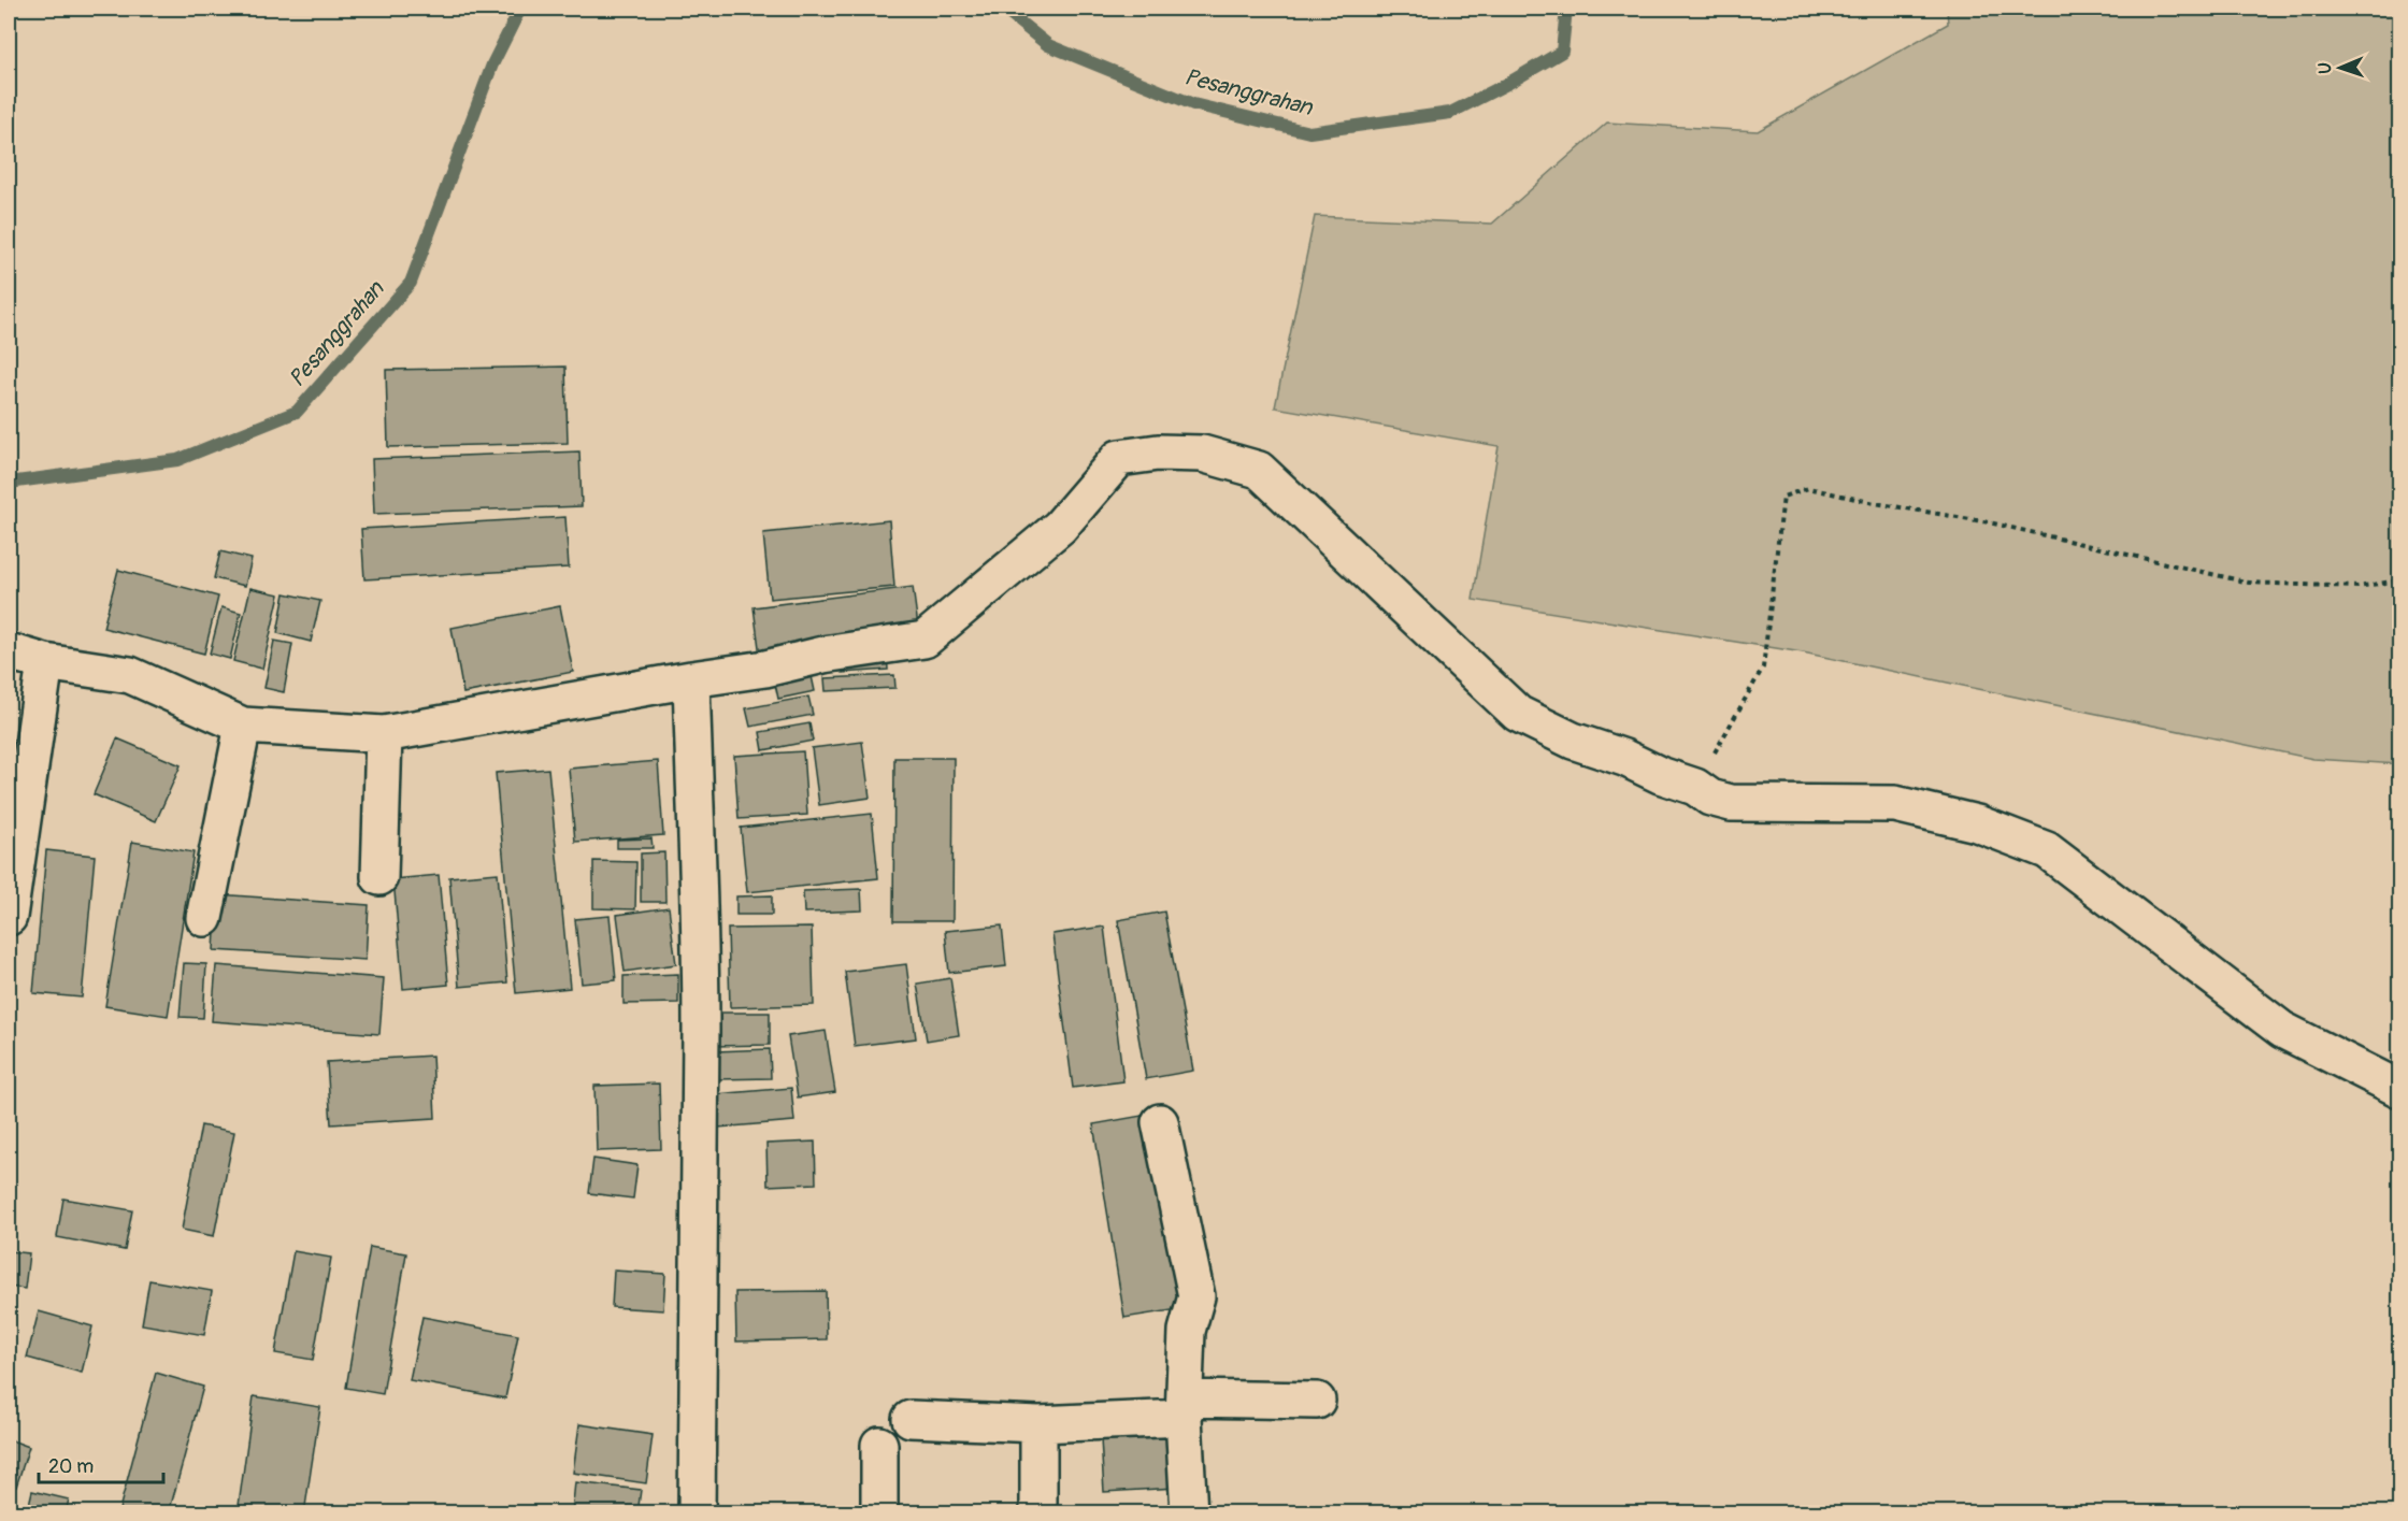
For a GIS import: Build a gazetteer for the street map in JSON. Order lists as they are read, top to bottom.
{
  "water": ["Pesanggrahan"],
  "scale_bar": "20 m",
  "north": "left"
}
